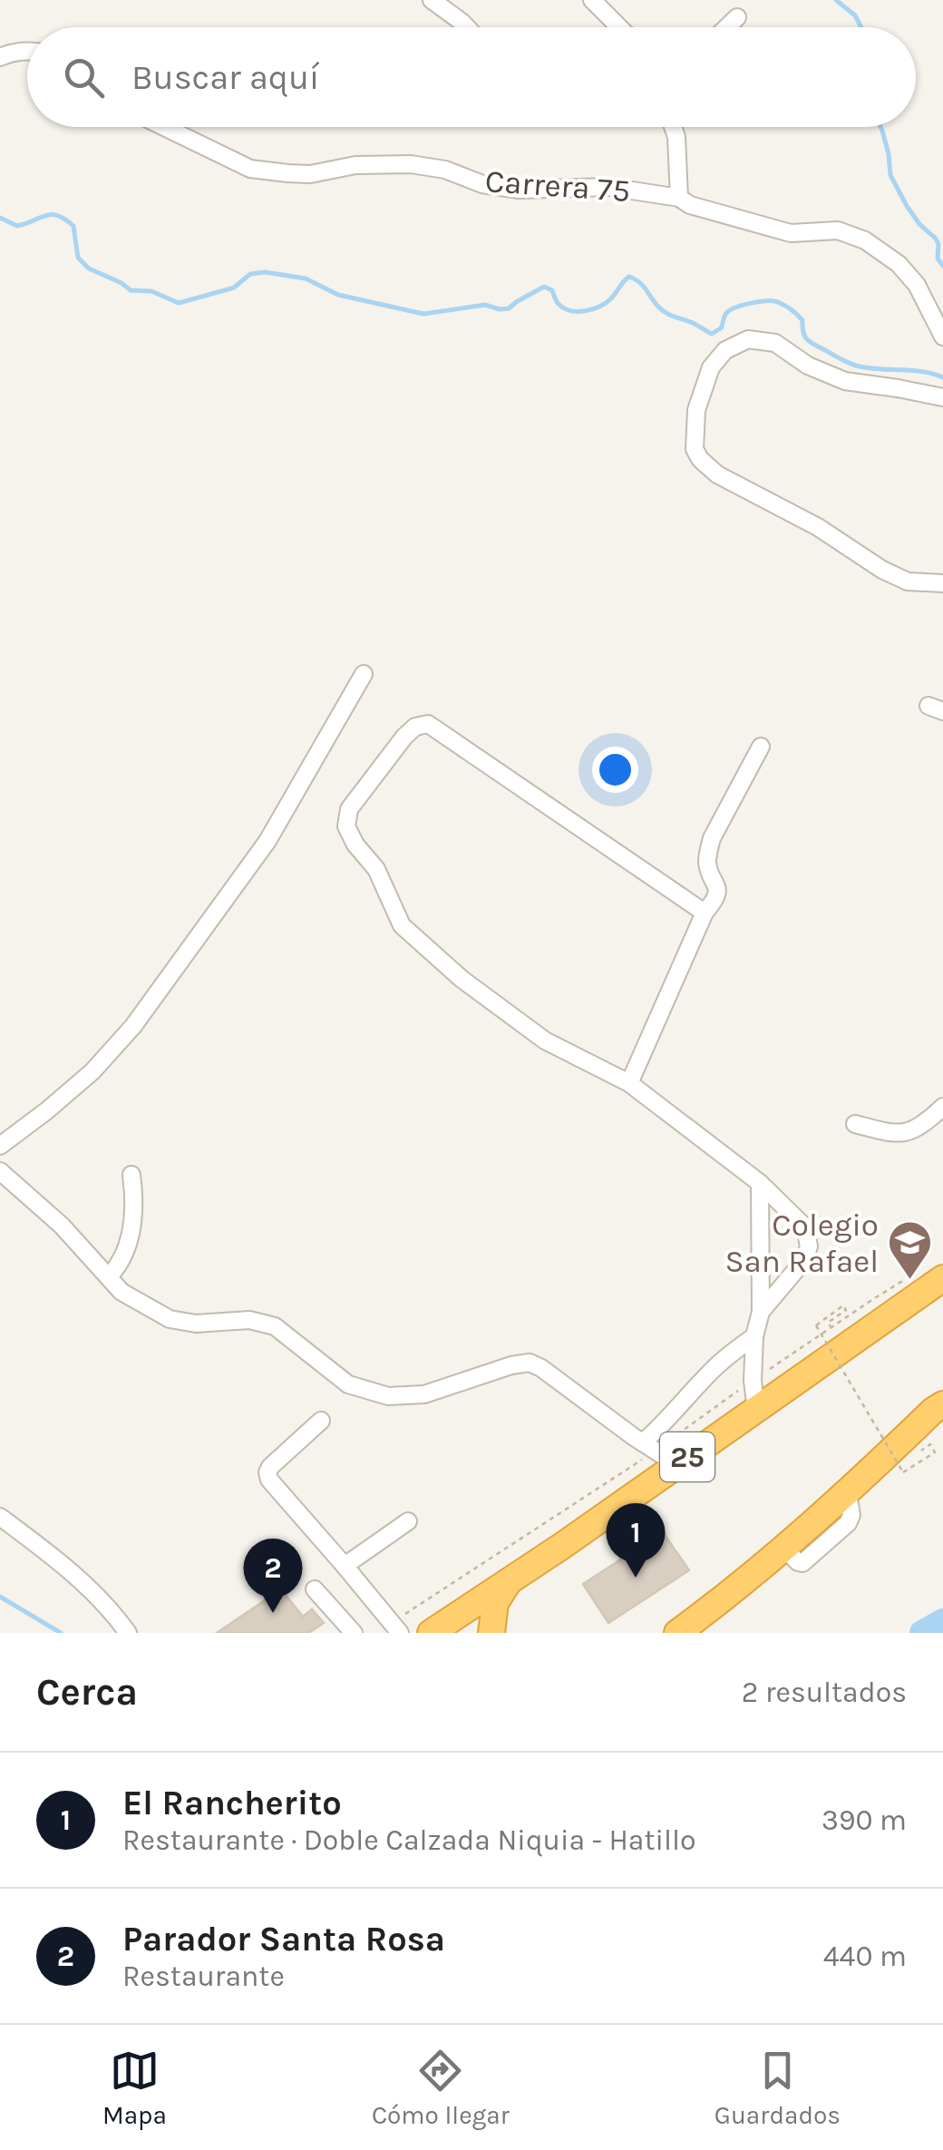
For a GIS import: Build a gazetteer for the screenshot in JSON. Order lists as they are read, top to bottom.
{
  "streets": {
    "highway": ["25"],
    "street": ["Carrera 75"]
  },
  "places": {
    "school or university": ["Colegio San Rafael"]
  },
  "page": {
    "search": "Buscar aquí",
    "pins": ["1", "2"],
    "heading": ["Cerca", "2 resultados"],
    "list": [
      {
        "mark": "1",
        "name": "El Rancherito",
        "note": "Restaurante · Doble Calzada Niquia - Hatillo",
        "value": "390 m"
      },
      {
        "mark": "2",
        "name": "Parador Santa Rosa",
        "note": "Restaurante",
        "value": "440 m"
      }
    ],
    "nav": ["Mapa", "Cómo llegar", "Guardados"]
  }
}
